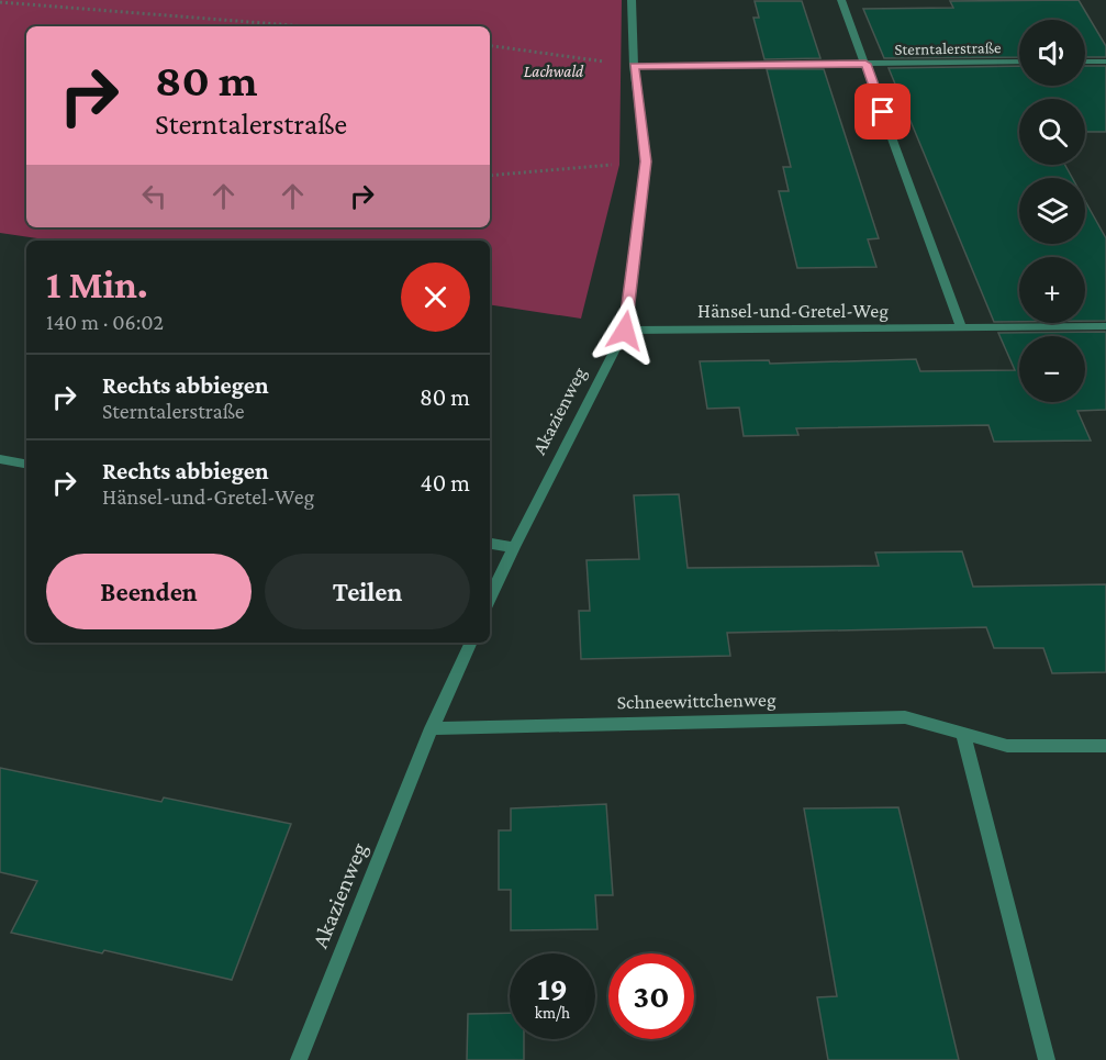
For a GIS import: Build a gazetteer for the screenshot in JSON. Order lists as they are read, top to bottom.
{
  "streets": {
    "street": [
      "Sterntalerstraße",
      "Hänsel-und-Gretel-Weg",
      "Akazienweg",
      "Schneewittchenweg"
    ]
  },
  "crossings": [
    ["Sterntalerstraße", "Akazienweg"],
    ["Hänsel-und-Gretel-Weg", "Akazienweg"],
    ["Akazienweg", "Schneewittchenweg"]
  ],
  "parks": ["Lachwald"],
  "page": {
    "map_buttons": ["+", "−"],
    "turn": ["80 m", "Sterntalerstraße"],
    "heading": ["1 Min.", "140 m · 06:02"],
    "list": [
      {
        "name": "Rechts abbiegen",
        "note": "Sterntalerstraße",
        "value": "80 m"
      },
      {
        "name": "Rechts abbiegen",
        "note": "Hänsel-und-Gretel-Weg",
        "value": "40 m"
      }
    ],
    "buttons": ["Beenden", "Teilen"],
    "speed": "19 km/h",
    "limit": "30"
  }
}
